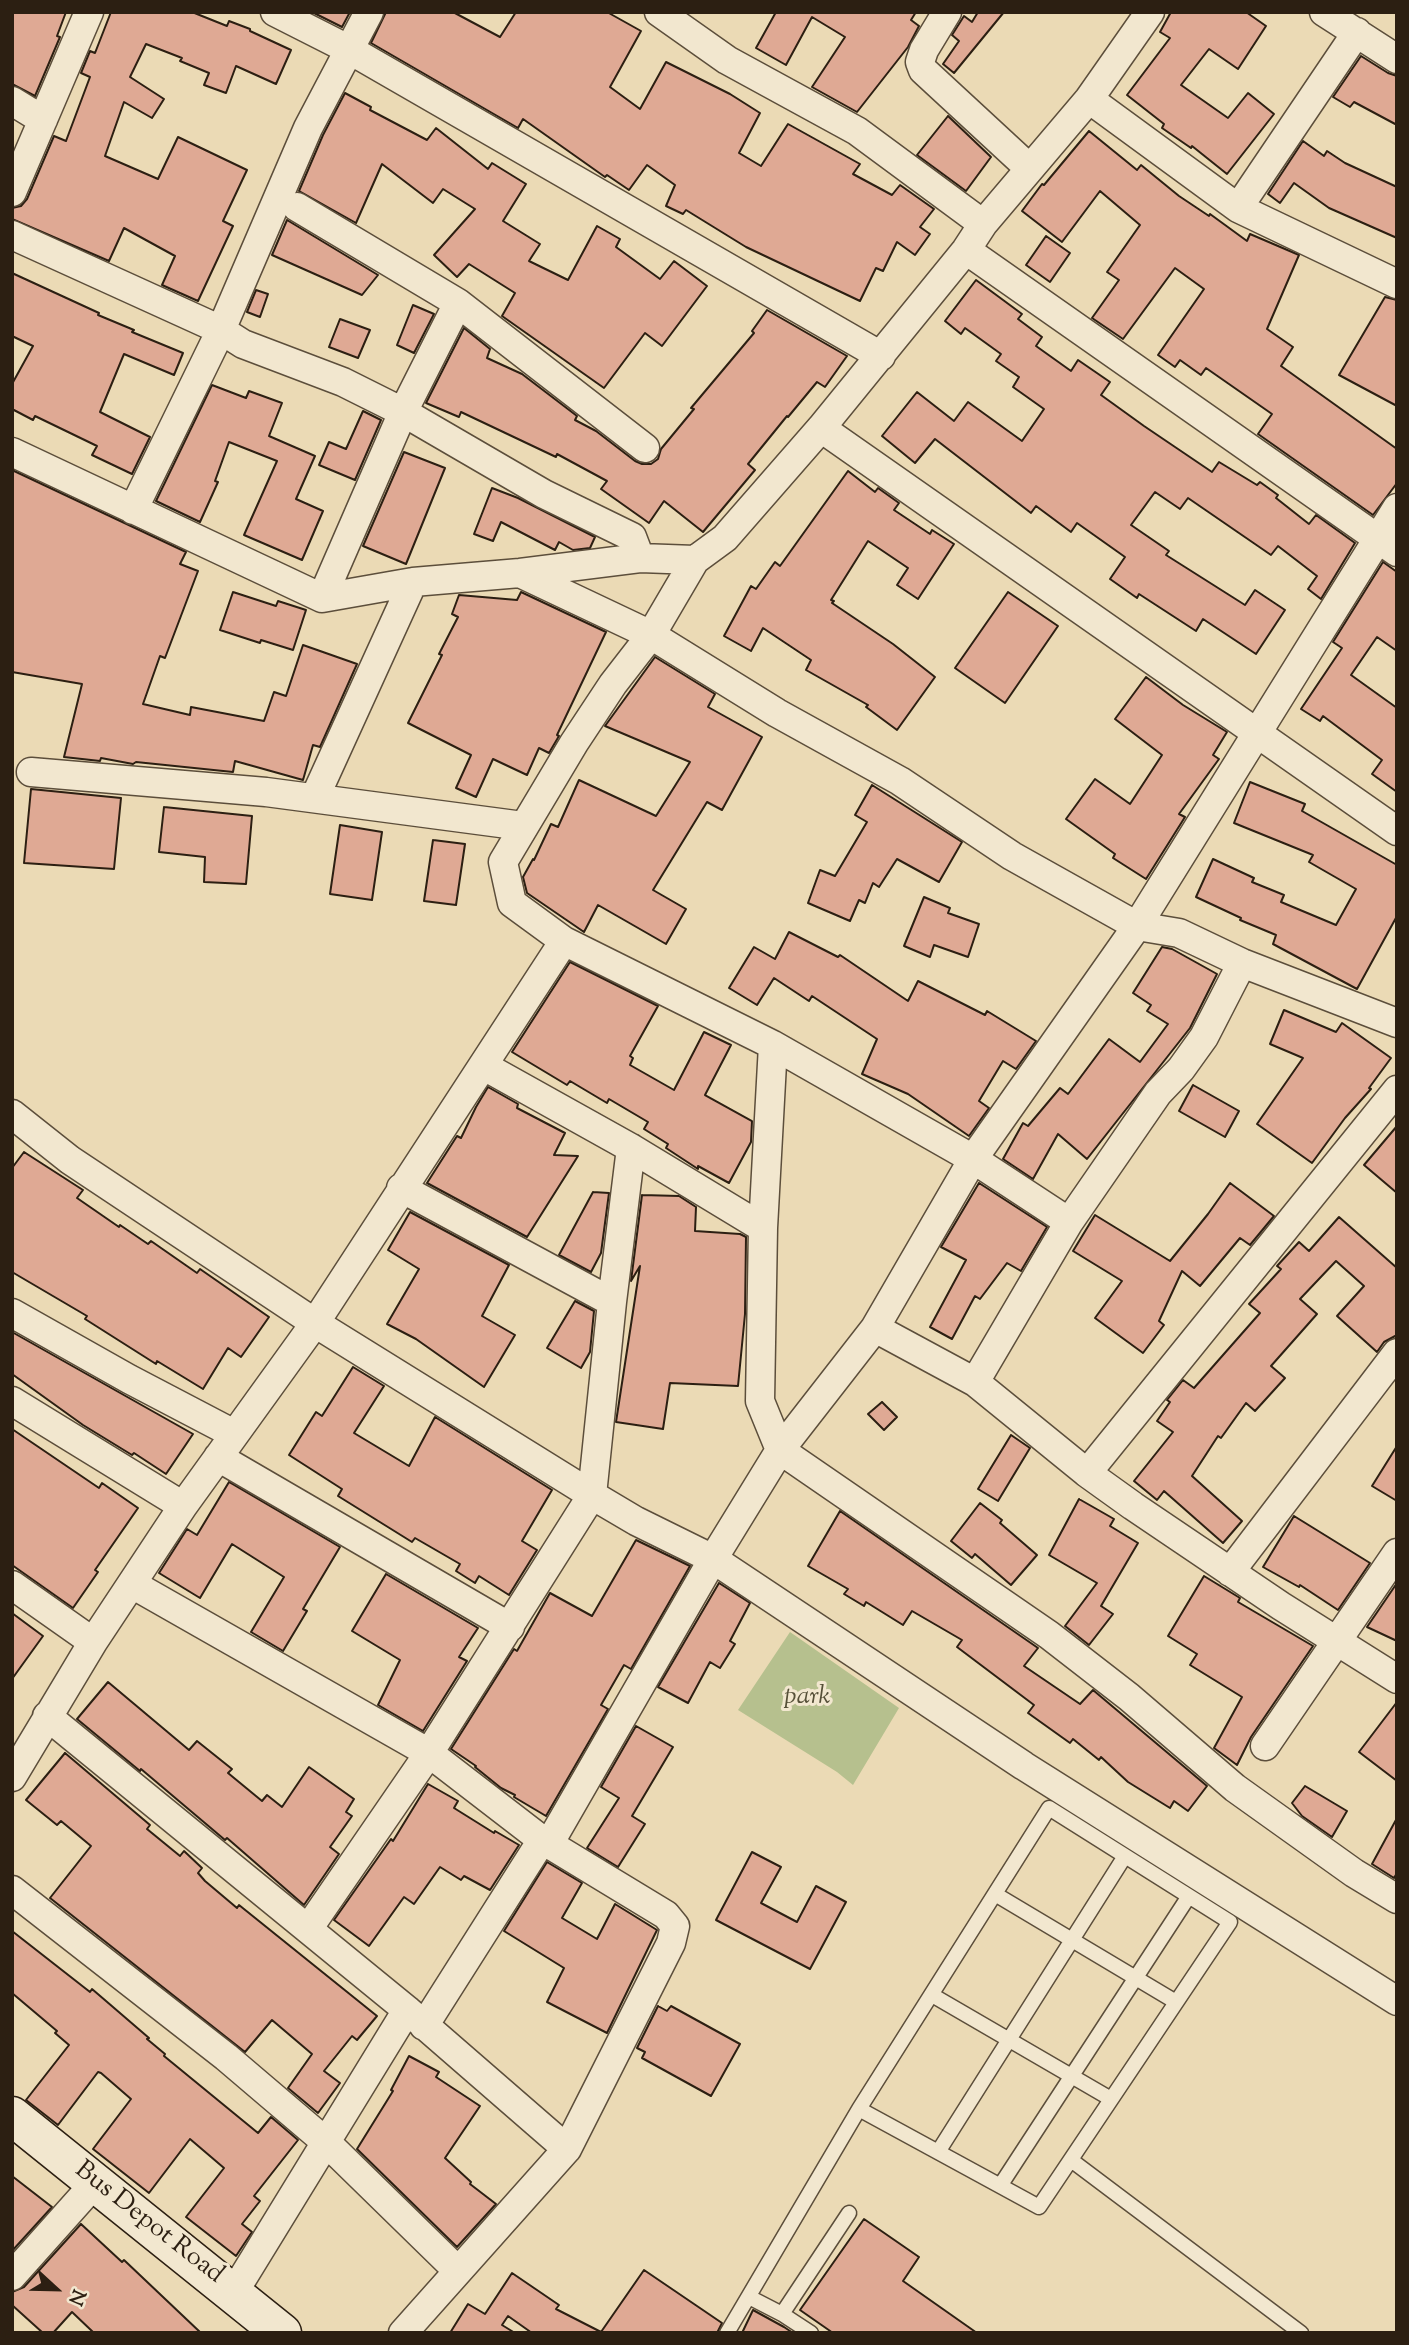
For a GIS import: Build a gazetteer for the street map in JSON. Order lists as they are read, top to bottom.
{
  "streets": {
    "street": ["Bus Depot Road"]
  },
  "parks": ["park"],
  "north": "right"
}
